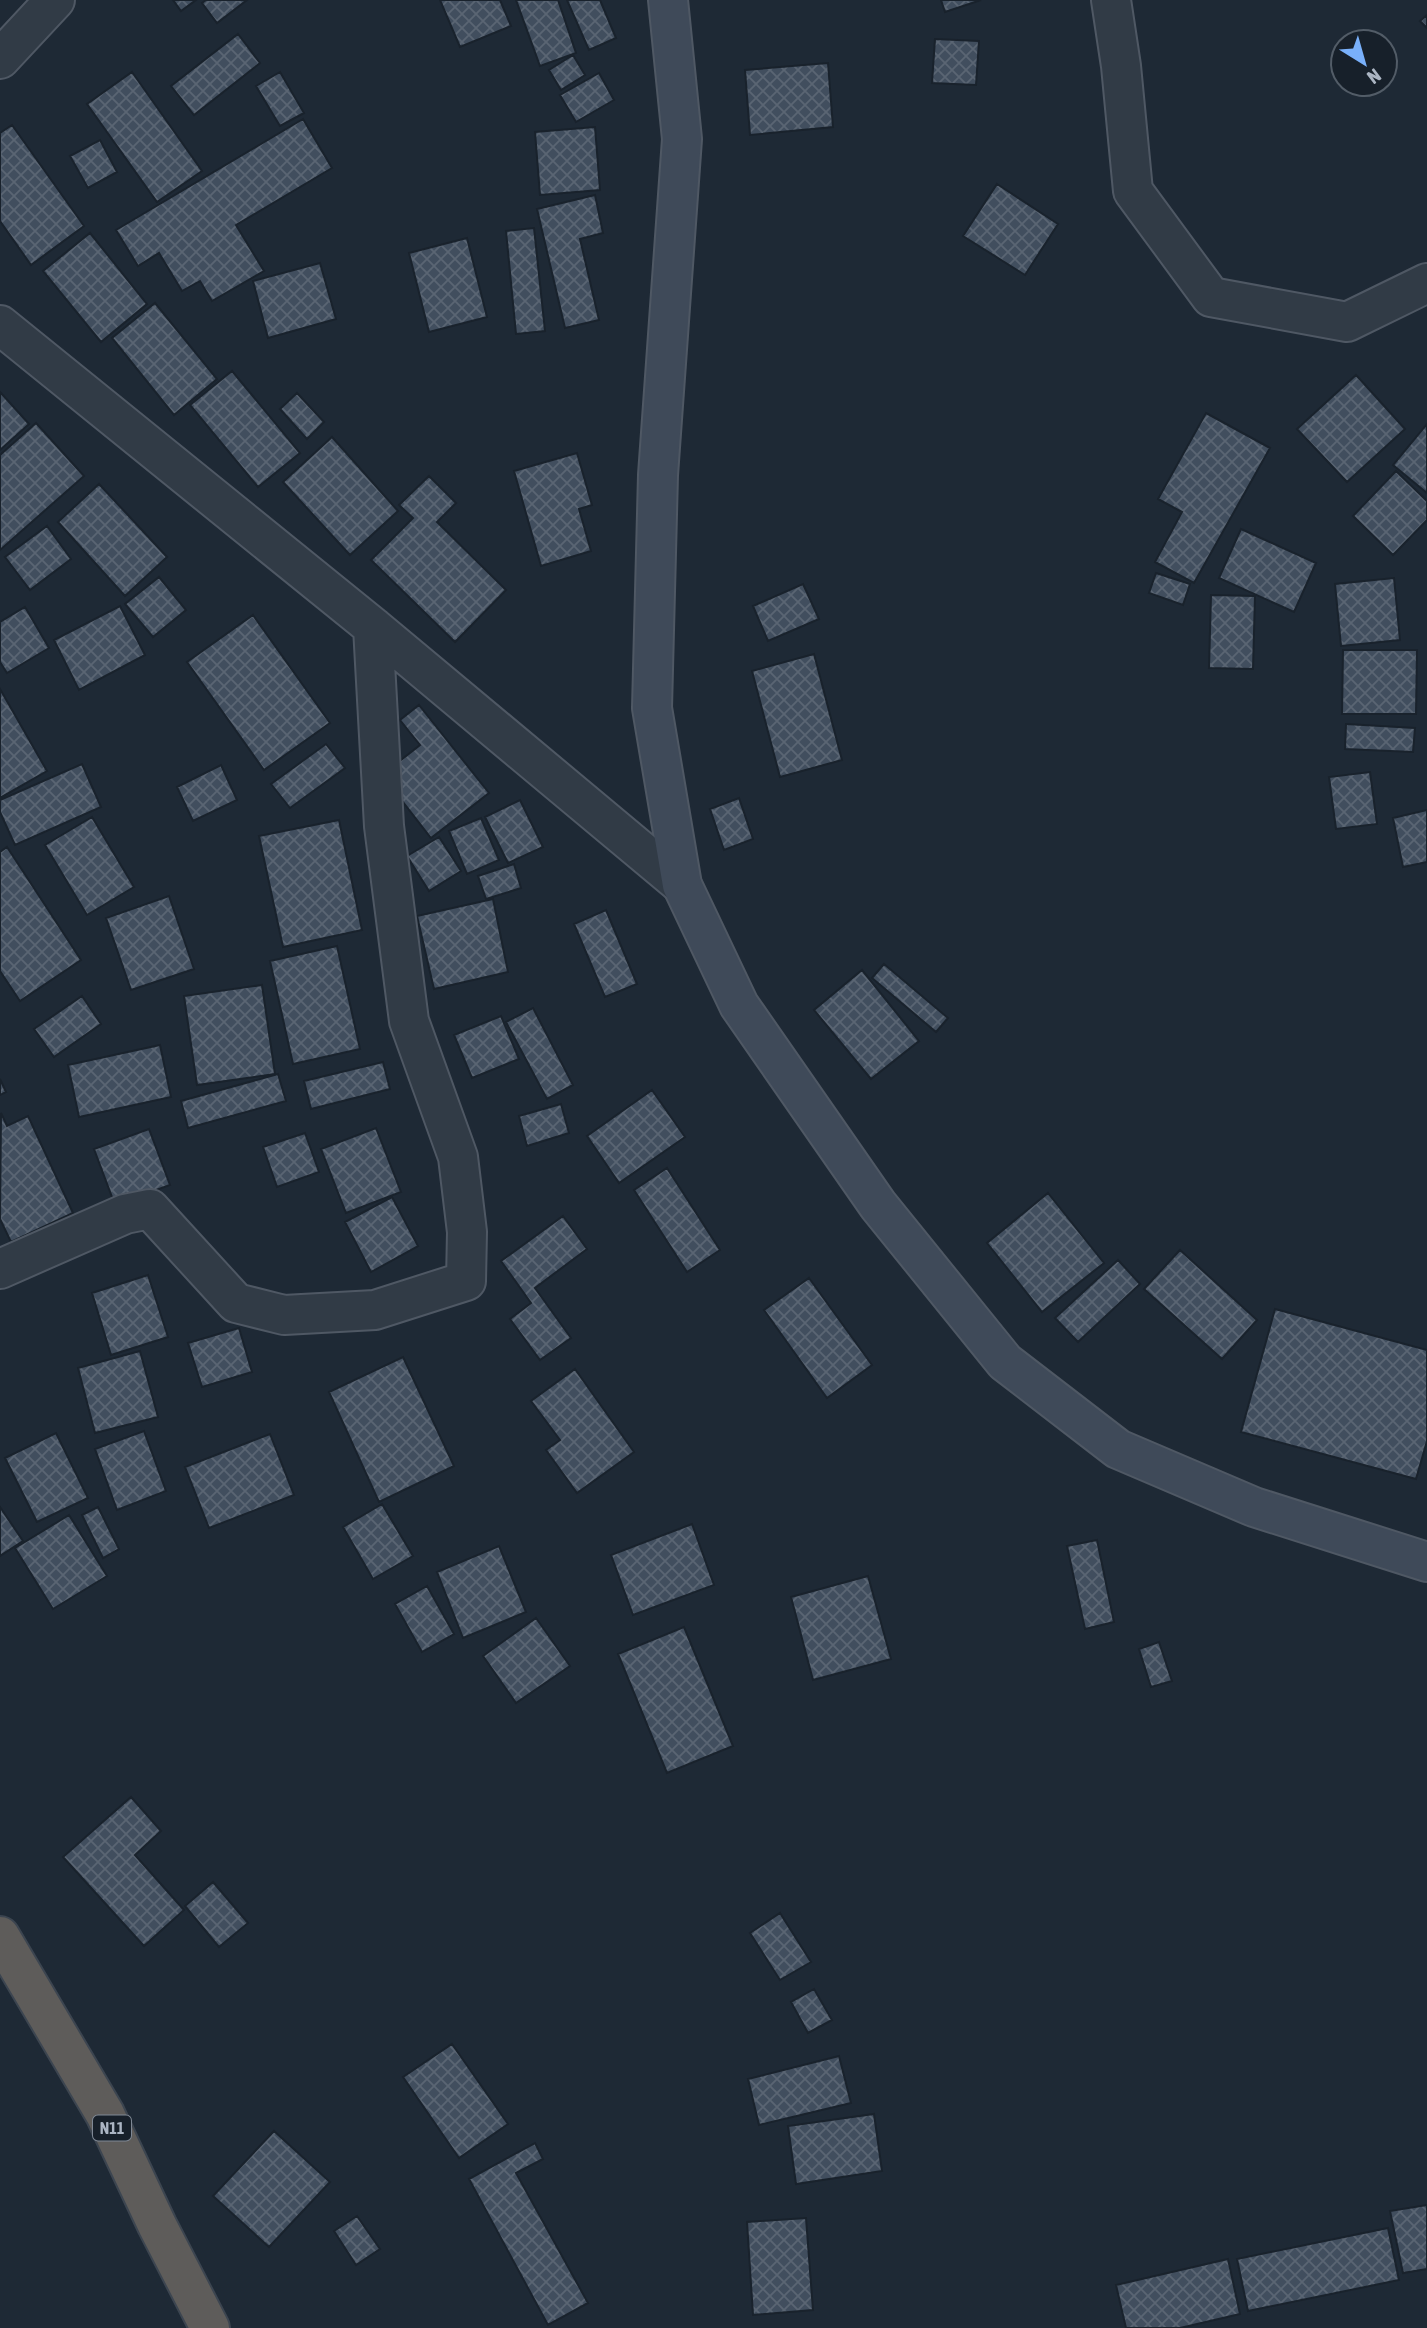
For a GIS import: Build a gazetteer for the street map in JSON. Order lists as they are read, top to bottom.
{
  "streets": {
    "highway": ["N11"]
  },
  "north": "bottom right"
}
